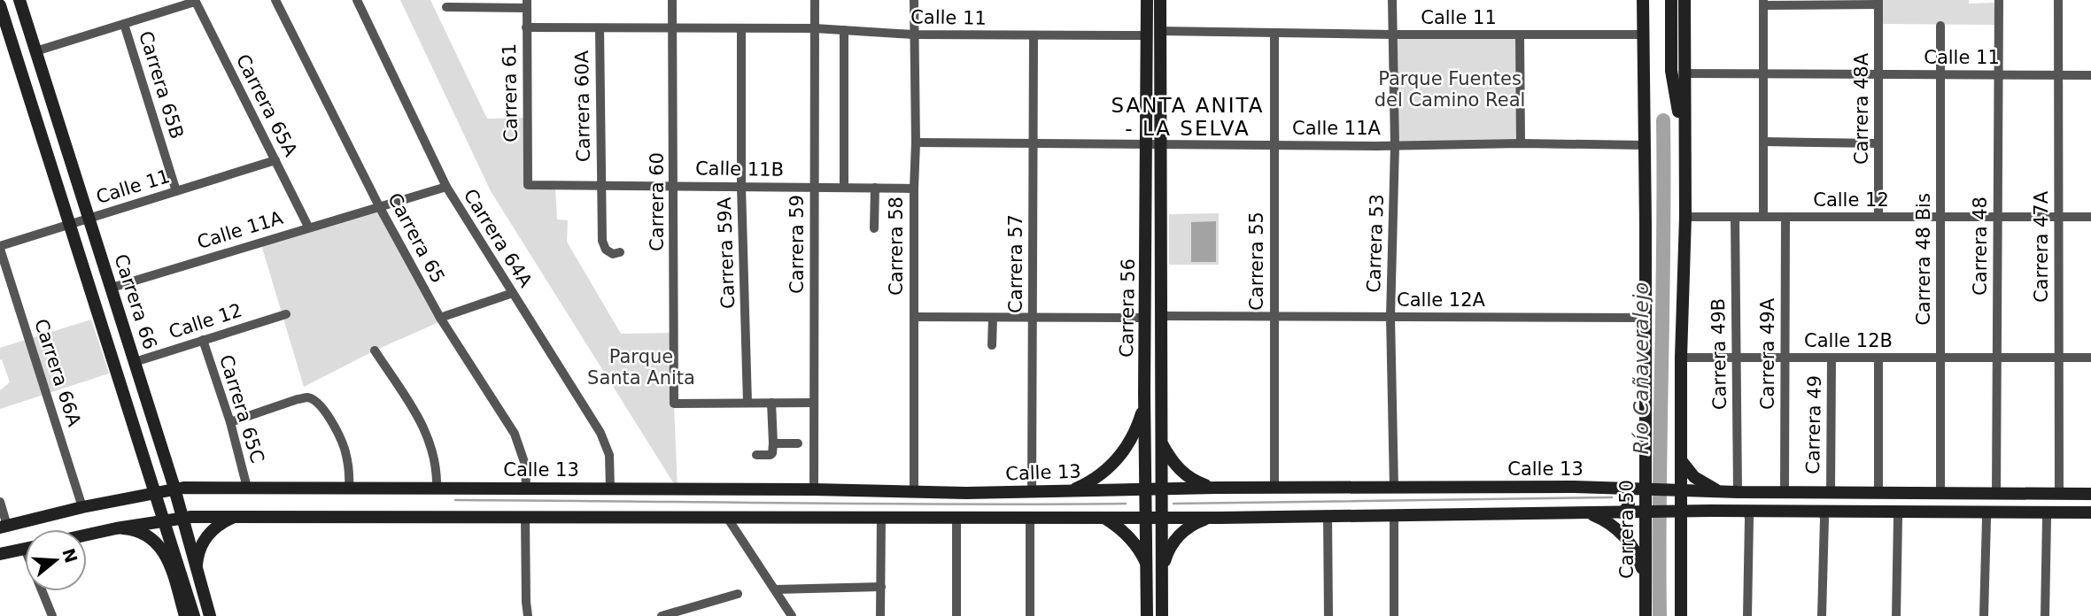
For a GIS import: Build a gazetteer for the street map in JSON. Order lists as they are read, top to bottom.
{
  "streets": {
    "main road": [
      "Carrera 66",
      "Carrera 56",
      "Calle 13",
      "Carrera 50"
    ],
    "street": [
      "Calle 11",
      "Carrera 65B",
      "Carrera 61",
      "Carrera 65A",
      "Carrera 60A",
      "Carrera 48A",
      "Calle 11A",
      "Calle 11B",
      "Calle 12",
      "Carrera 60",
      "Carrera 65",
      "Carrera 64A",
      "Carrera 53",
      "Carrera 59",
      "Carrera 58",
      "Carrera 48",
      "Carrera 47A",
      "Carrera 59A",
      "Carrera 48 Bis",
      "Carrera 55",
      "Carrera 57",
      "Calle 12A",
      "Calle 12B",
      "Carrera 49B",
      "Carrera 49A",
      "Carrera 66A",
      "Carrera 65C",
      "Carrera 49"
    ]
  },
  "crossings": [
    ["Calle 11", "Carrera 65B"],
    ["Calle 11", "Carrera 61"],
    ["Calle 11", "Carrera 65A"],
    ["Calle 11", "Carrera 60A"],
    ["Calle 11", "Carrera 48A"],
    ["Calle 11", "Carrera 60"],
    ["Calle 11", "Carrera 53"],
    ["Calle 11", "Carrera 59"],
    ["Calle 11", "Carrera 58"],
    ["Calle 11", "Carrera 48"],
    ["Calle 11", "Carrera 47A"],
    ["Calle 11", "Carrera 59A"],
    ["Calle 11", "Carrera 48 Bis"],
    ["Calle 11", "Carrera 55"],
    ["Calle 11", "Carrera 57"],
    ["Calle 11", "Carrera 66"],
    ["Calle 11", "Carrera 56"],
    ["Calle 11", "Carrera 66A"],
    ["Calle 11", "Carrera 50"],
    ["Carrera 61", "Calle 11B"],
    ["Carrera 65A", "Calle 11A"],
    ["Carrera 60A", "Calle 11B"],
    ["Carrera 48A", "Calle 12"],
    ["Calle 11A", "Carrera 65"],
    ["Calle 11A", "Carrera 64A"],
    ["Calle 11A", "Carrera 53"],
    ["Calle 11A", "Carrera 58"],
    ["Calle 11A", "Carrera 55"],
    ["Calle 11A", "Carrera 57"],
    ["Calle 11A", "Carrera 66"],
    ["Calle 11A", "Carrera 56"],
    ["Calle 11A", "Carrera 50"],
    ["Calle 11B", "Carrera 60"],
    ["Calle 11B", "Carrera 59"],
    ["Calle 11B", "Carrera 58"],
    ["Calle 11B", "Carrera 59A"],
    ["Calle 12", "Carrera 48"],
    ["Calle 12", "Carrera 47A"],
    ["Calle 12", "Carrera 48 Bis"],
    ["Calle 12", "Carrera 66"],
    ["Calle 12", "Carrera 49B"],
    ["Calle 12", "Carrera 49A"],
    ["Calle 12", "Carrera 65C"],
    ["Carrera 60", "Carrera 59A"],
    ["Carrera 65", "Calle 13"],
    ["Carrera 64A", "Calle 13"],
    ["Carrera 53", "Calle 12A"],
    ["Carrera 53", "Calle 13"],
    ["Carrera 59", "Calle 13"],
    ["Carrera 58", "Calle 13"],
    ["Carrera 48", "Calle 12B"],
    ["Carrera 48", "Calle 13"],
    ["Carrera 47A", "Calle 12B"],
    ["Carrera 47A", "Calle 13"],
    ["Carrera 48 Bis", "Calle 12B"],
    ["Carrera 48 Bis", "Calle 13"],
    ["Carrera 55", "Calle 12A"],
    ["Carrera 55", "Calle 13"],
    ["Carrera 57", "Calle 13"],
    ["Calle 12A", "Carrera 56"],
    ["Calle 12A", "Carrera 50"],
    ["Carrera 66", "Calle 13"],
    ["Carrera 56", "Calle 13"],
    ["Calle 12B", "Carrera 49B"],
    ["Calle 12B", "Carrera 49A"],
    ["Calle 12B", "Carrera 49"],
    ["Carrera 49B", "Calle 13"],
    ["Carrera 49A", "Calle 13"],
    ["Carrera 66A", "Calle 13"],
    ["Carrera 65C", "Calle 13"],
    ["Carrera 49", "Calle 13"],
    ["Calle 13", "Carrera 50"]
  ],
  "districts": ["SANTA ANITA - LA SELVA"],
  "water": ["Río Cañaveralejo"],
  "parks": ["Parque Fuentes del Camino Real", "Parque Santa Anita"],
  "north": "right"
}
